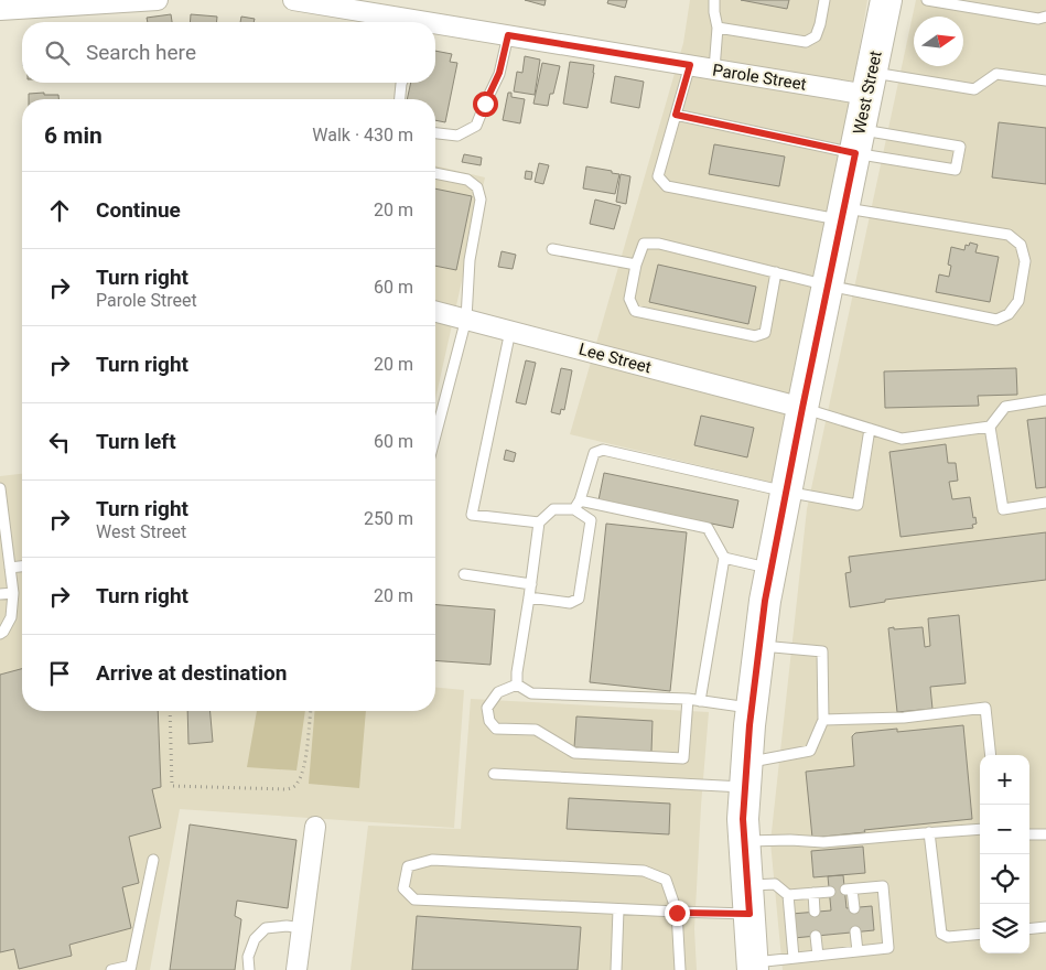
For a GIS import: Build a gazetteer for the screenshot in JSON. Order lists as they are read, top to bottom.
{
  "streets": {
    "main road": ["West Street"],
    "street": ["Parole Street", "Lee Street"]
  },
  "crossings": [
    ["Parole Street", "West Street"],
    ["West Street", "Lee Street"]
  ],
  "north": "right",
  "page": {
    "search": "Search here",
    "heading": ["6 min", "Walk · 430 m"],
    "list": [
      ["Continue", "20 m"],
      ["Turn right", "Parole Street", "60 m"],
      ["Turn right", "20 m"],
      ["Turn left", "60 m"],
      ["Turn right", "West Street", "250 m"],
      ["Turn right", "20 m"],
      "Arrive at destination"
    ],
    "map_buttons": ["+", "−"]
  }
}
